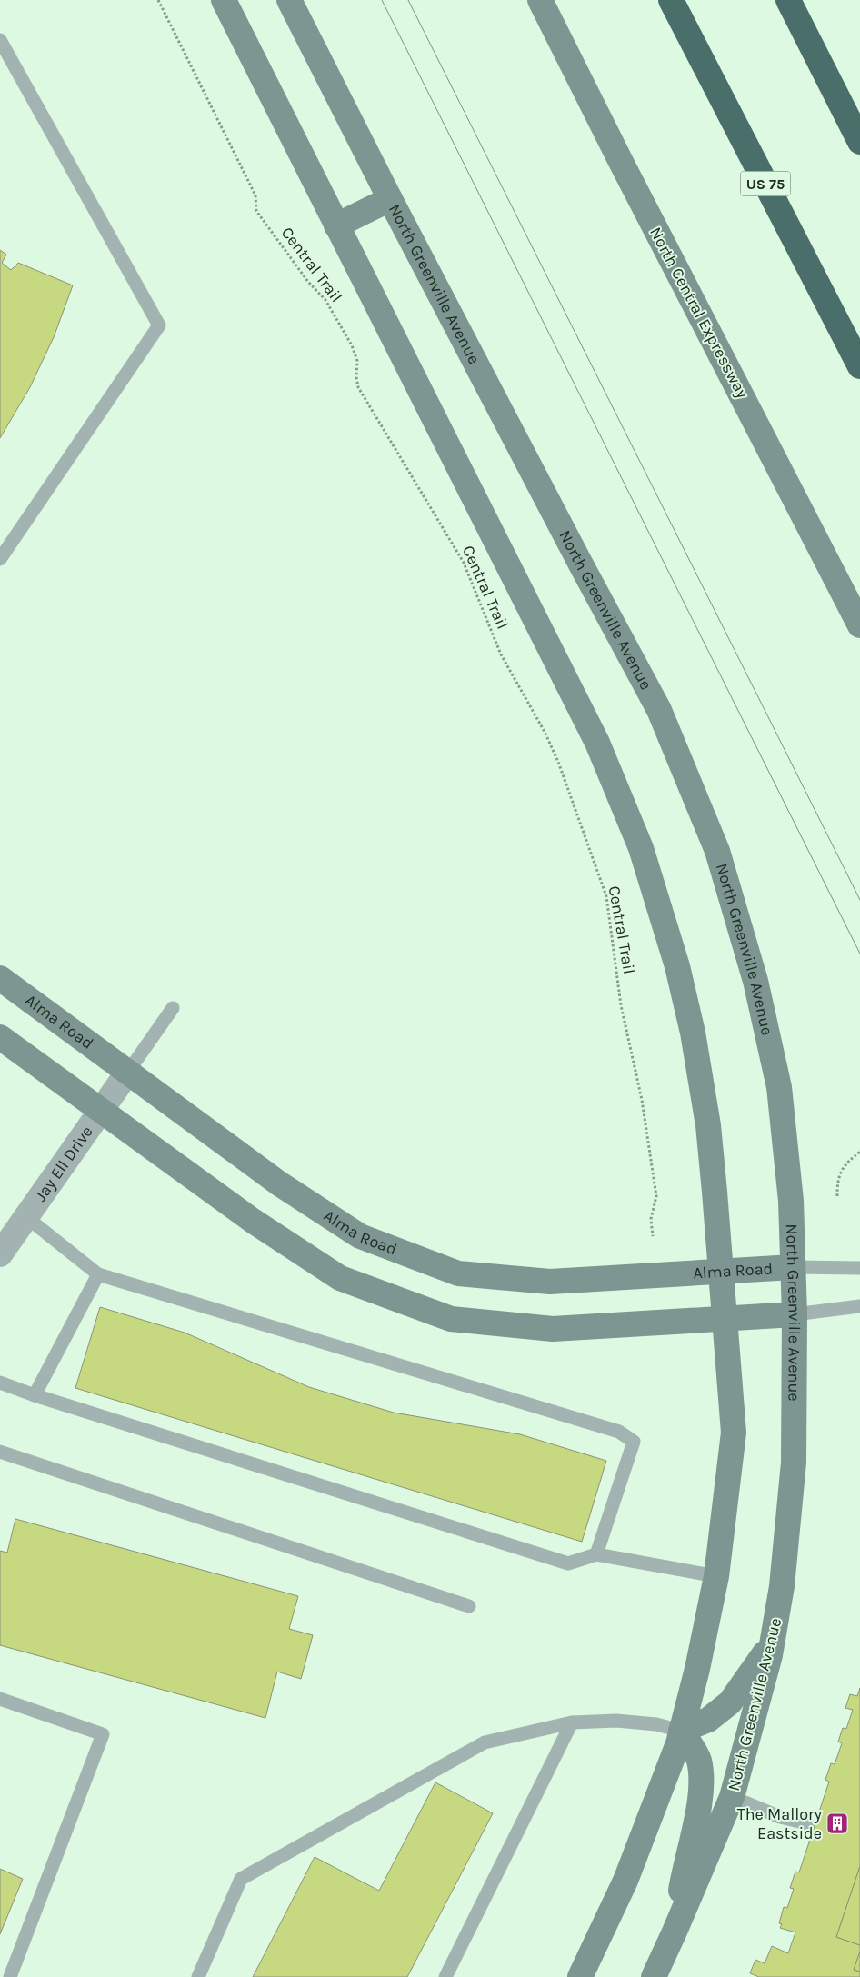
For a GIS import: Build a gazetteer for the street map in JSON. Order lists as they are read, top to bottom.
{
  "streets": {
    "highway": ["US 75"],
    "main road": ["North Greenville Avenue", "North Central Expressway", "Alma Road"],
    "street": ["Jay Ell Drive"],
    "path": ["Central Trail"]
  },
  "crossings": [
    ["North Greenville Avenue", "Alma Road"],
    ["Alma Road", "Jay Ell Drive"]
  ],
  "places": {
    "building": ["The Mallory Eastside"]
  }
}
